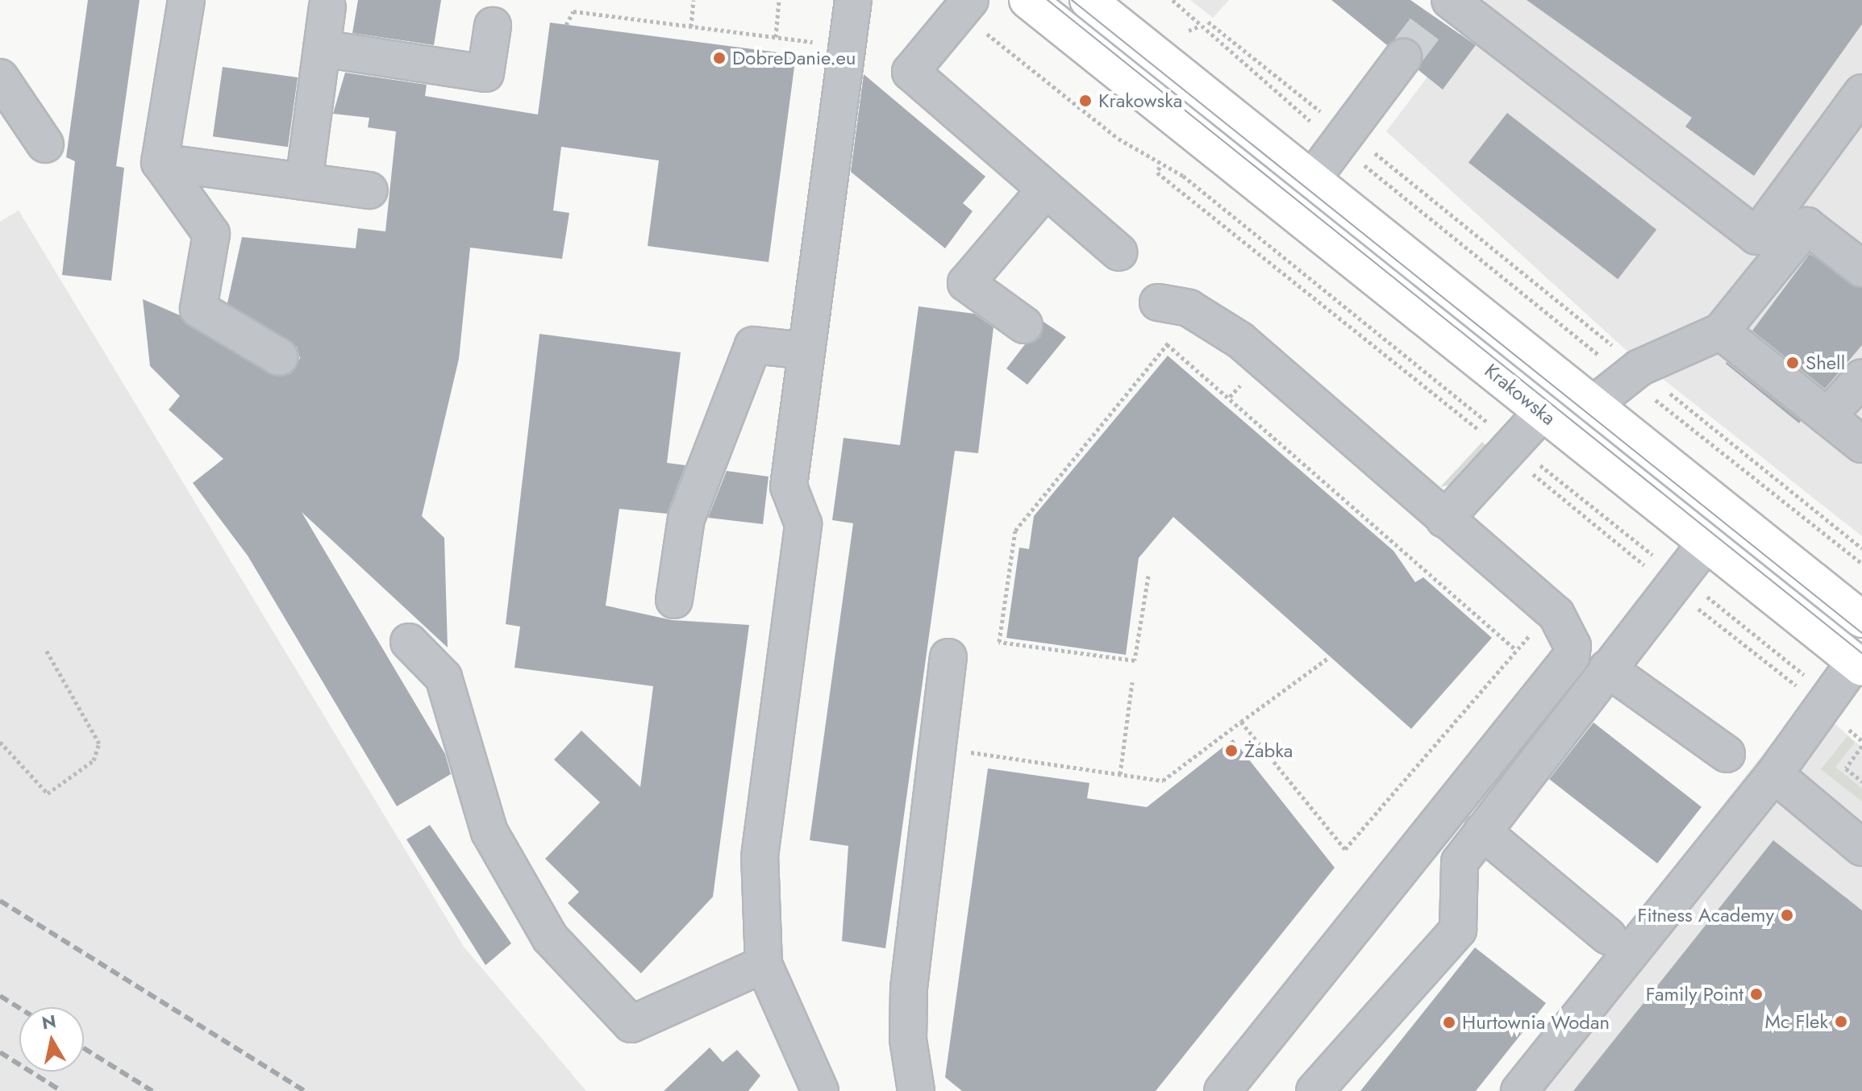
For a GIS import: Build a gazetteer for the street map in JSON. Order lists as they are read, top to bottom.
{
  "streets": {
    "main road": ["Krakowska"]
  },
  "places": [
    "DobreDanie.eu",
    "Krakowska",
    "Shell",
    "Żabka",
    "Fitness Academy",
    "Family Point",
    "Mc Flek",
    "Hurtownia Wodan"
  ],
  "north": "top"
}
